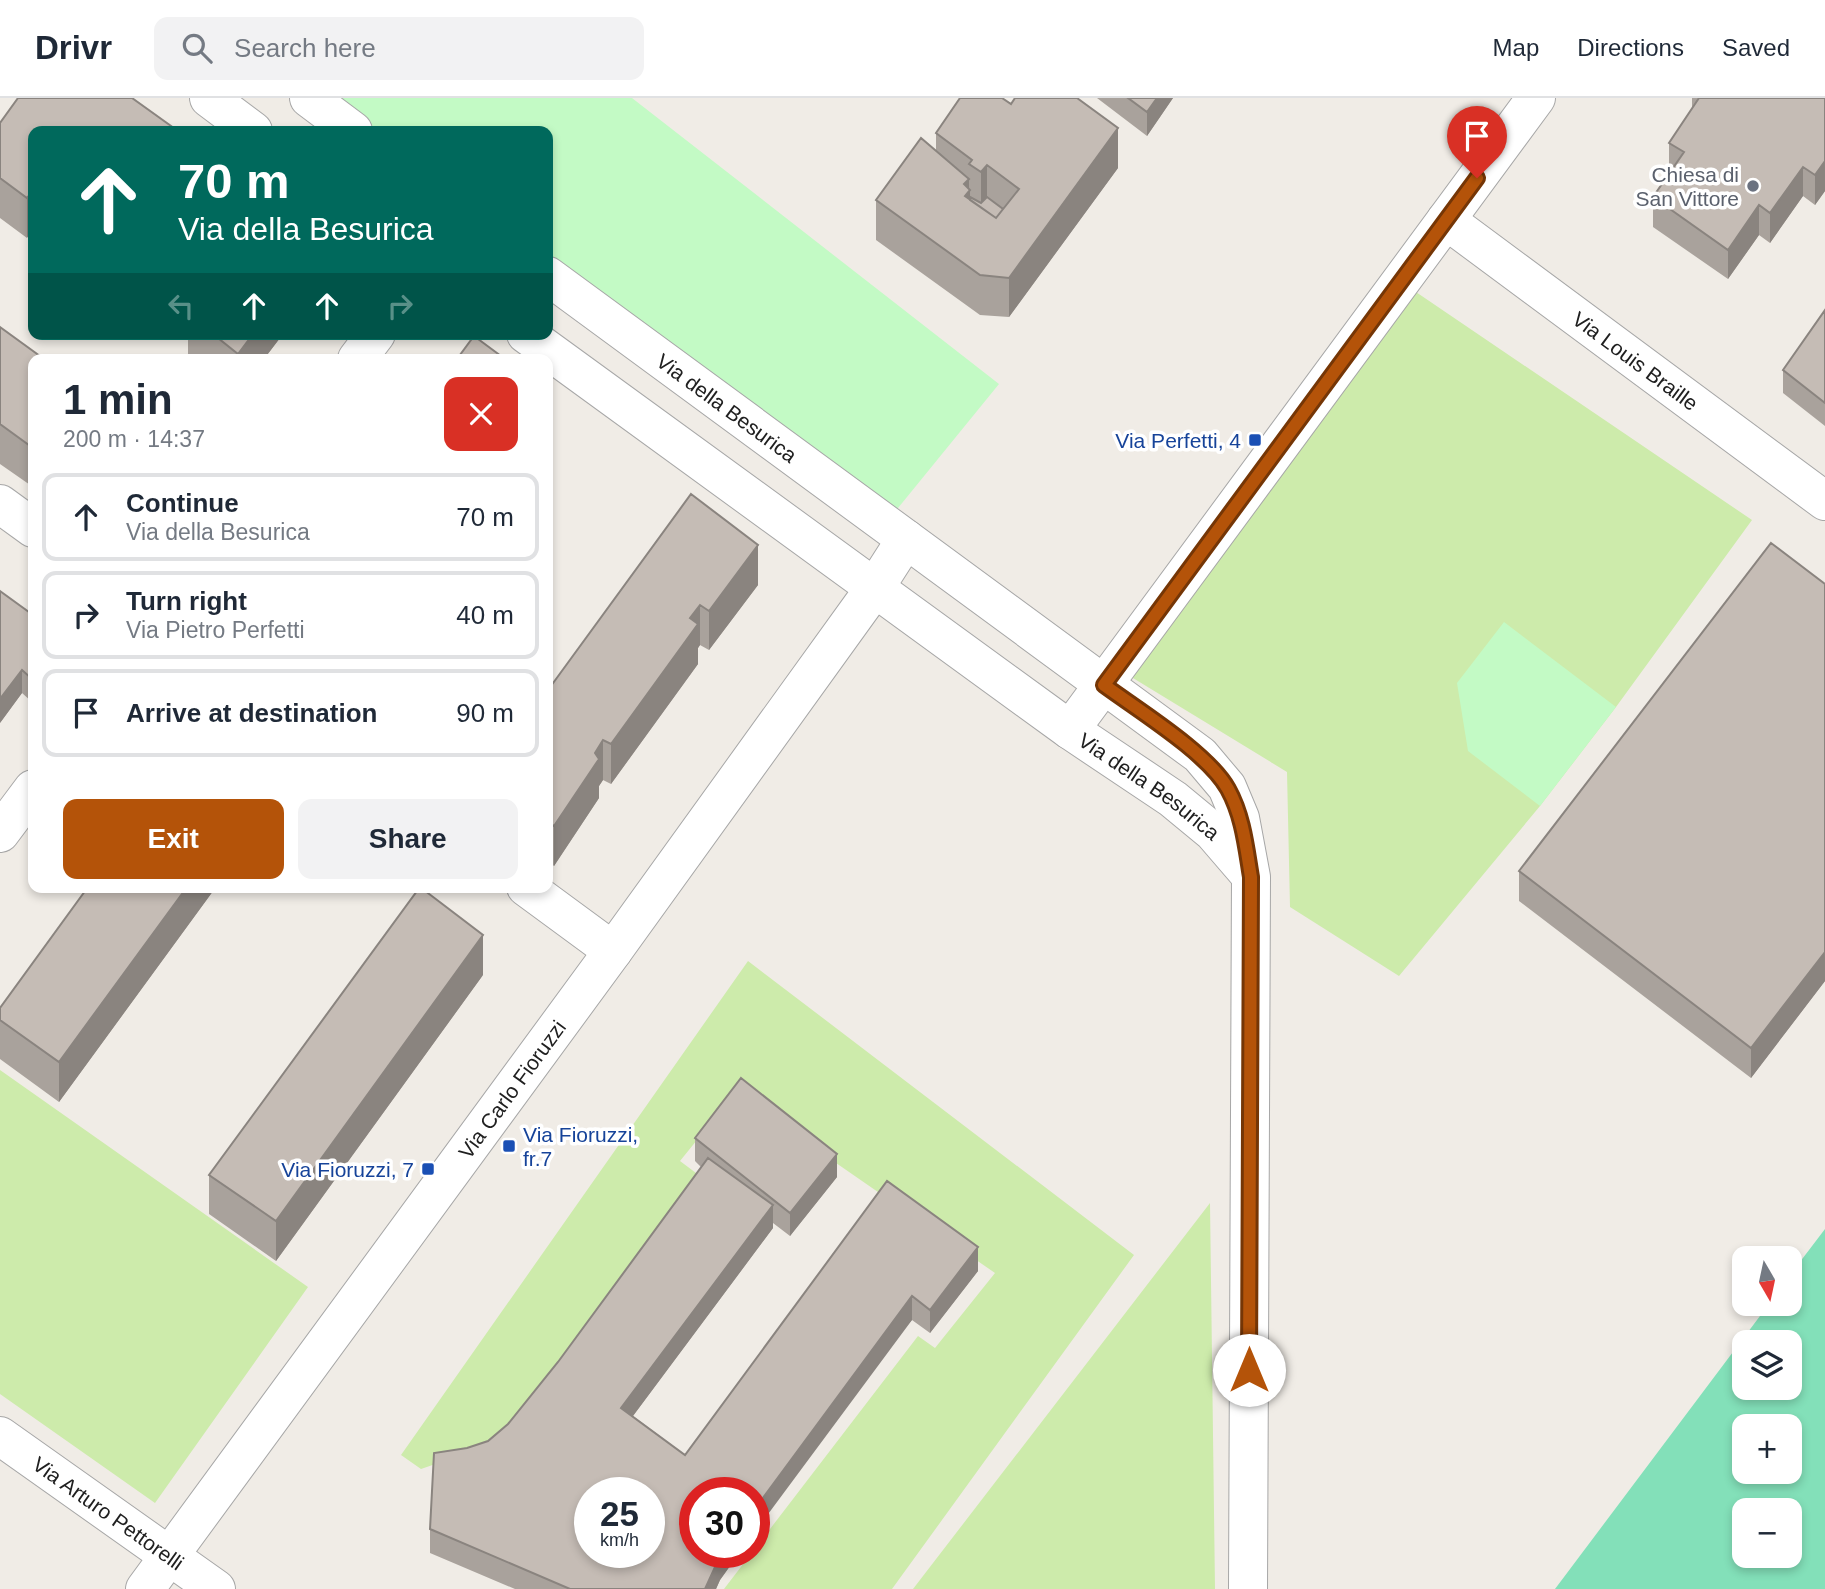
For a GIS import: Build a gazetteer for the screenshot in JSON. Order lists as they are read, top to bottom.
{
  "streets": {
    "street": [
      "Via Louis Braille",
      "Via della Besurica",
      "Via Carlo Fioruzzi",
      "Via Arturo Pettorelli"
    ]
  },
  "crossings": [
    ["Via della Besurica", "Via Carlo Fioruzzi"],
    ["Via Carlo Fioruzzi", "Via Arturo Pettorelli"]
  ],
  "places": {
    "other": ["Chiesa di San Vittore"],
    "transit": ["Via Perfetti, 4", "Via Fioruzzi, fr.7", "Via Fioruzzi, 7"]
  },
  "north": "bottom",
  "page": {
    "header": "Drivr",
    "search": "Search here",
    "nav": ["Map", "Directions", "Saved"],
    "turn": ["70 m", "Via della Besurica"],
    "heading": ["1 min", "200 m · 14:37"],
    "list": [
      {
        "name": "Continue",
        "note": "Via della Besurica",
        "value": "70 m"
      },
      {
        "name": "Turn right",
        "note": "Via Pietro Perfetti",
        "value": "40 m"
      },
      {
        "name": "Arrive at destination",
        "value": "90 m"
      }
    ],
    "buttons": ["Exit", "Share"],
    "map_buttons": ["+", "−"],
    "speed": "25 km/h",
    "limit": "30"
  }
}
